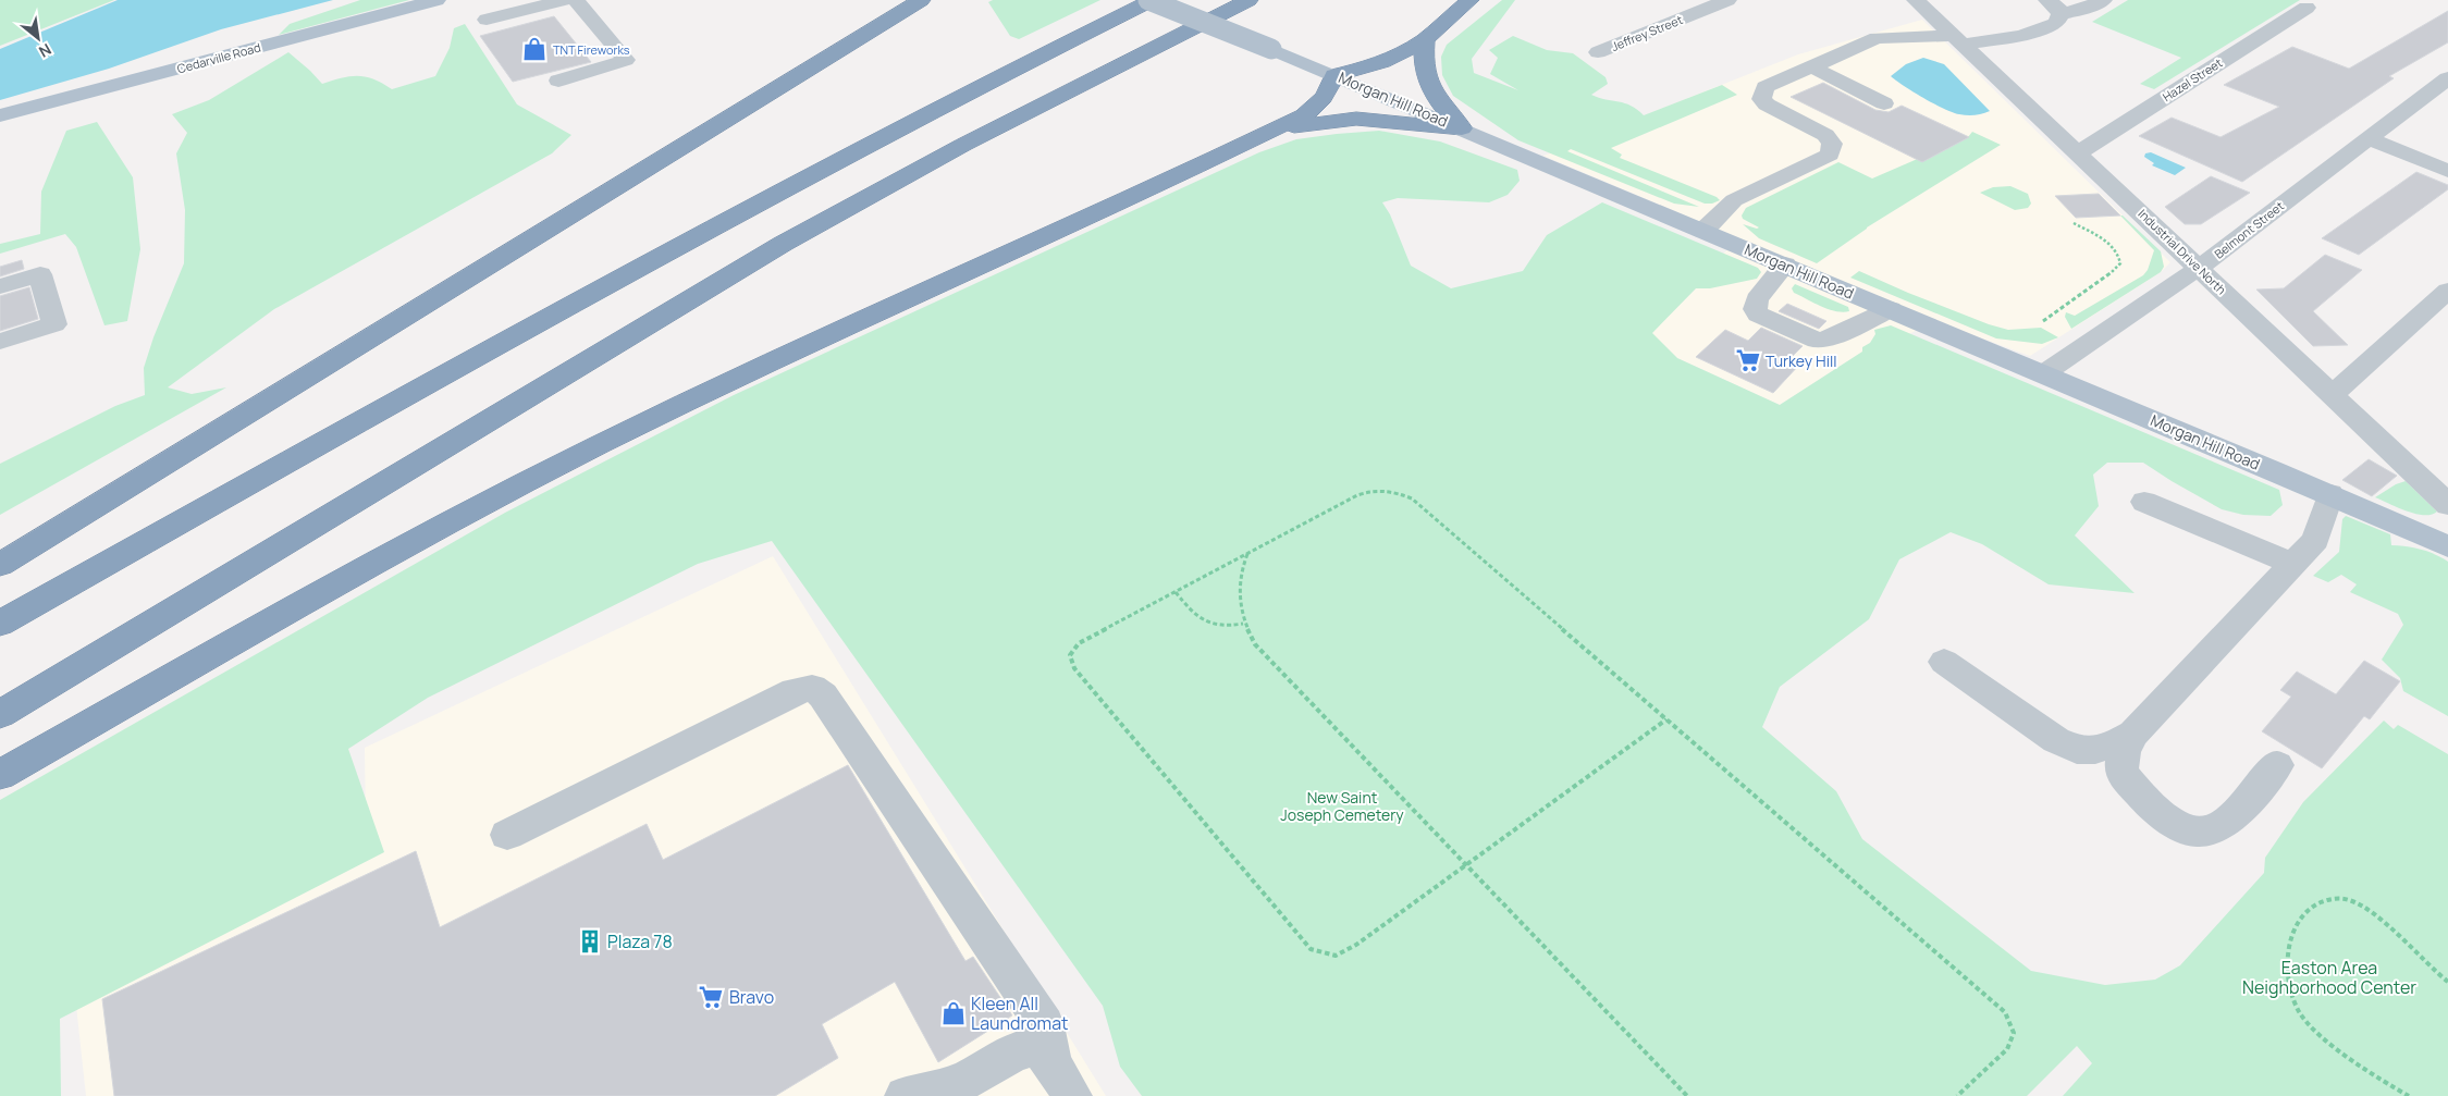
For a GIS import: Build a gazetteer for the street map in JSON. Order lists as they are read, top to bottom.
{
  "streets": {
    "main road": ["Cedarville Road", "Morgan Hill Road"],
    "street": [
      "Jeffrey Street",
      "Hazel Street",
      "Belmont Street",
      "Industrial Drive North"
    ]
  },
  "crossings": [
    ["Hazel Street", "Industrial Drive North"],
    ["Morgan Hill Road", "Belmont Street"],
    ["Belmont Street", "Industrial Drive North"]
  ],
  "parks": ["New Saint Joseph Cemetery", "Easton Area Neighborhood Center"],
  "places": {
    "shop": ["TNT Fireworks", "Kleen All Laundromat"],
    "supermarket": ["Turkey Hill", "Bravo"],
    "building": ["Plaza 78"]
  },
  "north": "bottom right"
}
